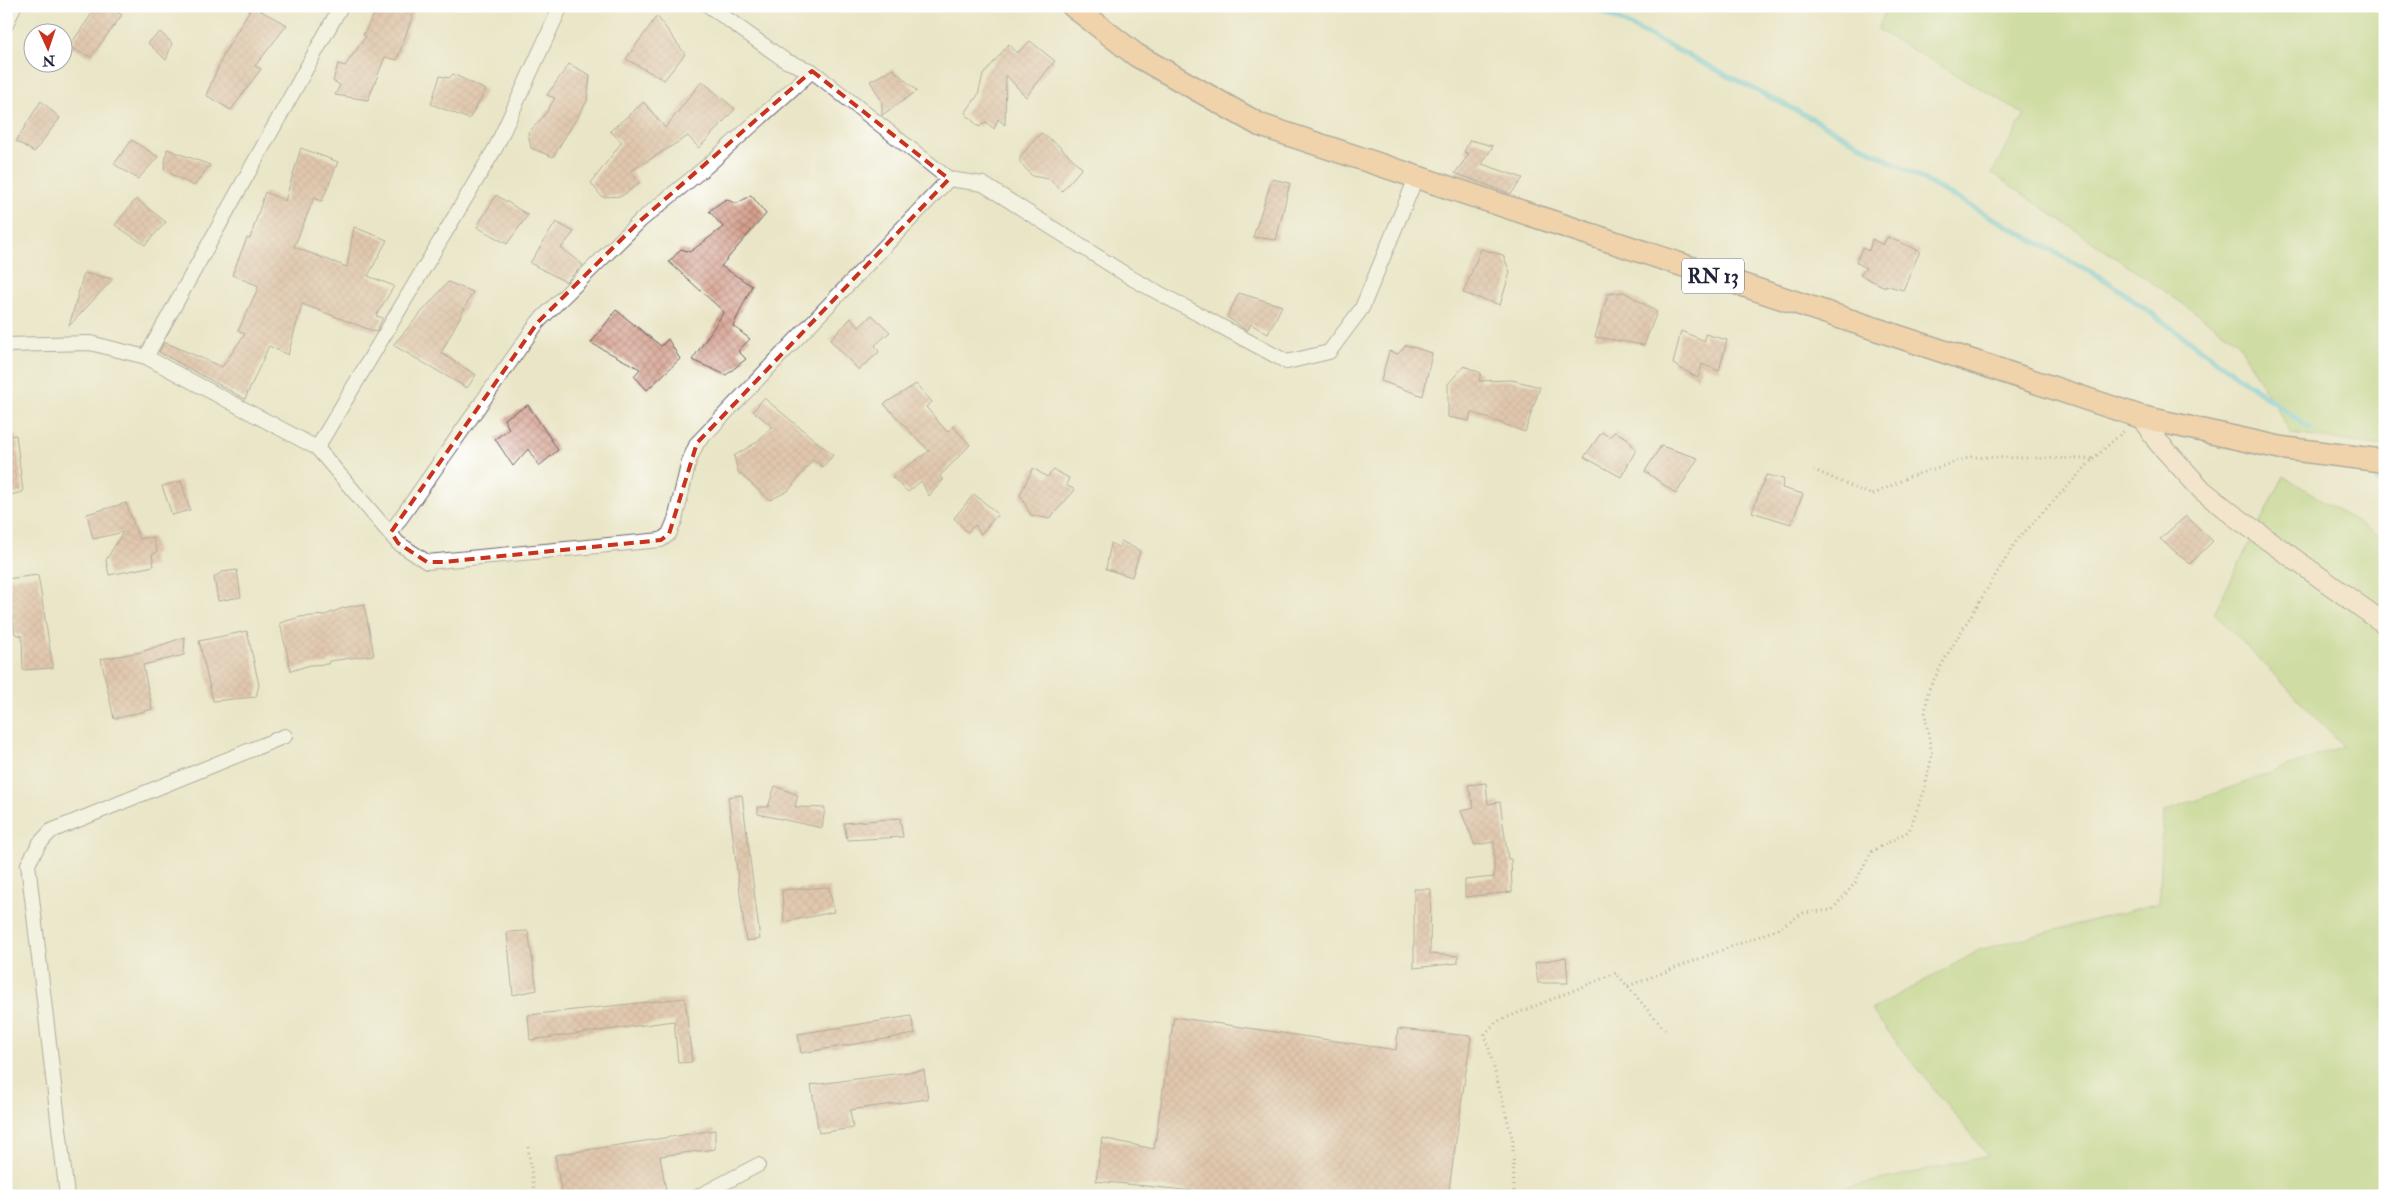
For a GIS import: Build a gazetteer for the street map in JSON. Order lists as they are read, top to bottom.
{
  "streets": {
    "main road": ["RN 13"]
  },
  "north": "bottom"
}
